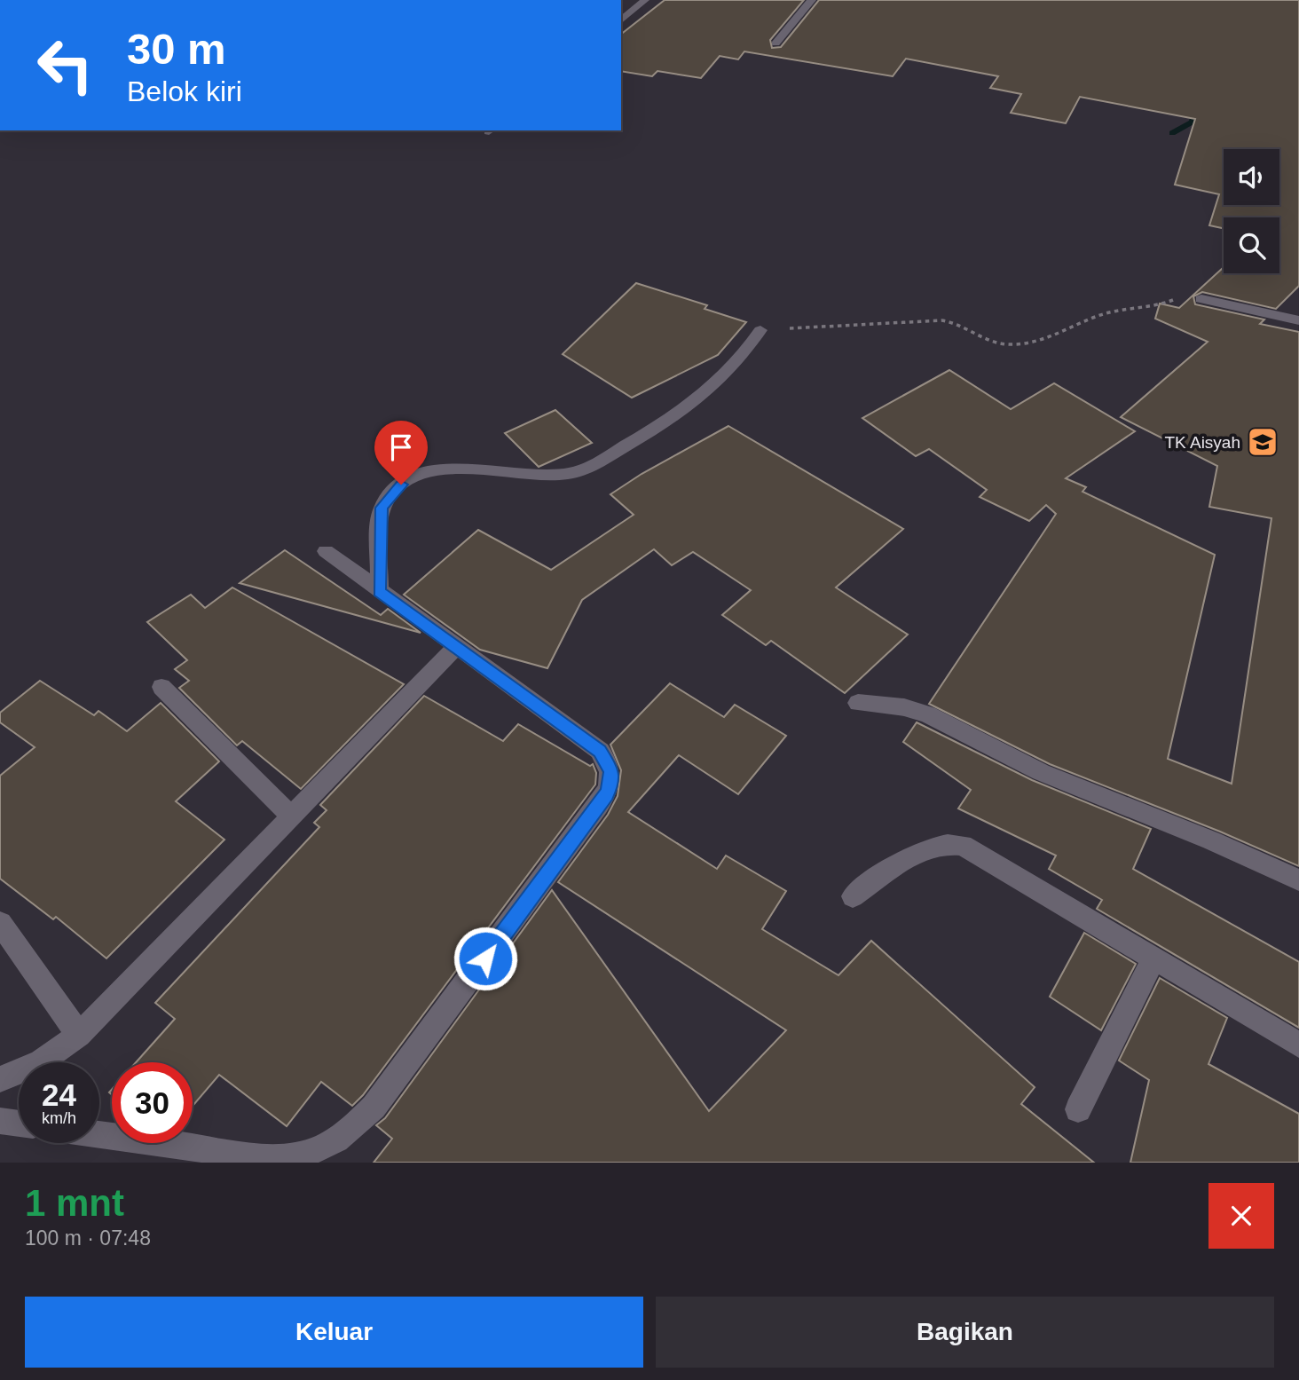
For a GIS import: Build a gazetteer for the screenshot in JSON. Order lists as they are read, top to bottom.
{
  "places": {
    "school or university": ["TK Aisyah"]
  },
  "page": {
    "turn": ["30 m", "Belok kiri"],
    "speed": "24 km/h",
    "limit": "30",
    "heading": ["1 mnt", "100 m · 07:48"],
    "buttons": ["Keluar", "Bagikan"]
  }
}
